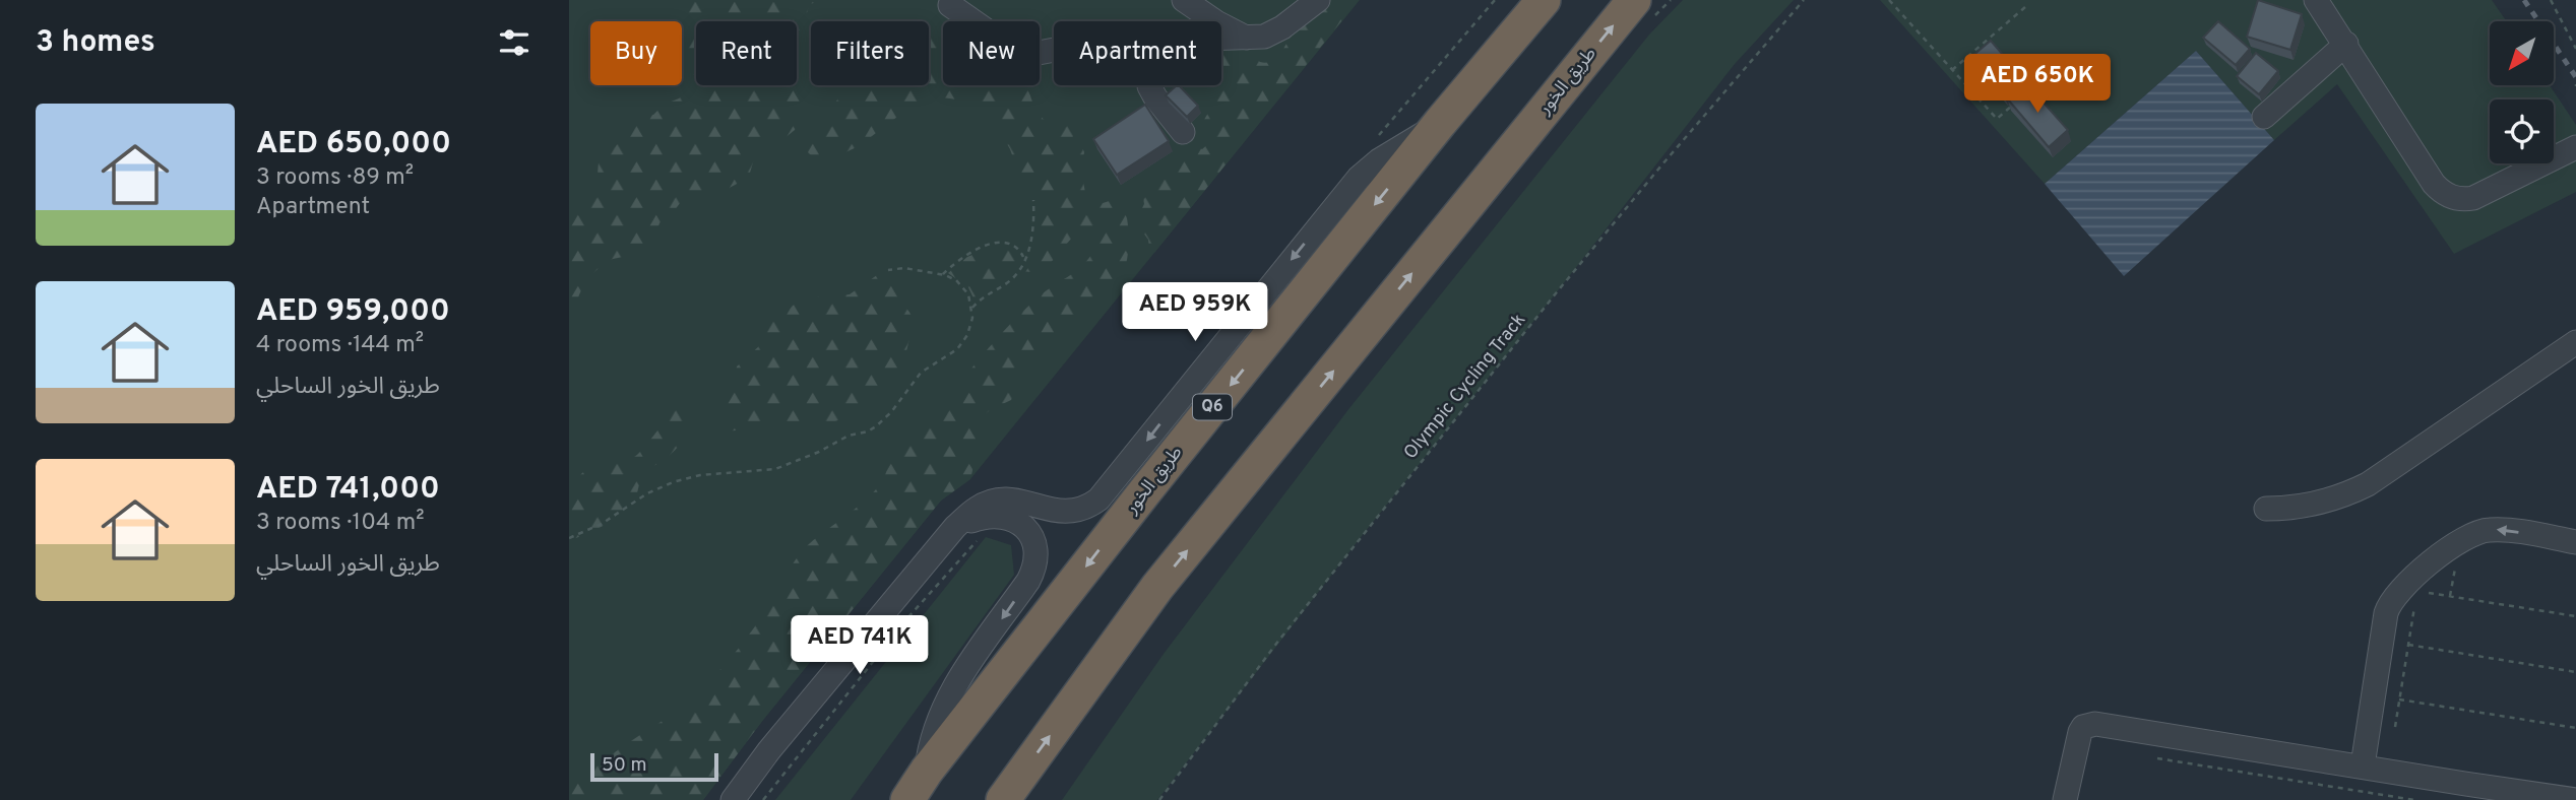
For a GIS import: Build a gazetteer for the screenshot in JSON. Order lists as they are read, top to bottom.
{
  "streets": {
    "highway": ["طريق الخور", "Q6"],
    "path": ["Olympic Cycling Track"]
  },
  "scale_bar": "50 m",
  "north": "bottom left",
  "page": {
    "heading": "3 homes",
    "chip": [
      "Buy",
      "Rent",
      "Filters",
      "New",
      "Apartment"
    ],
    "price": ["AED 650K", "AED 959K", "AED 741K"],
    "list": [
      {
        "name": "AED 650,000",
        "note": "3 rooms · 89 m² · Apartment"
      },
      {
        "name": "AED 959,000",
        "note": "4 rooms · 144 m² · طريق الخور الساحلي"
      },
      {
        "name": "AED 741,000",
        "note": "3 rooms · 104 m² · طريق الخور الساحلي"
      }
    ],
    "scale": "50 m"
  }
}
